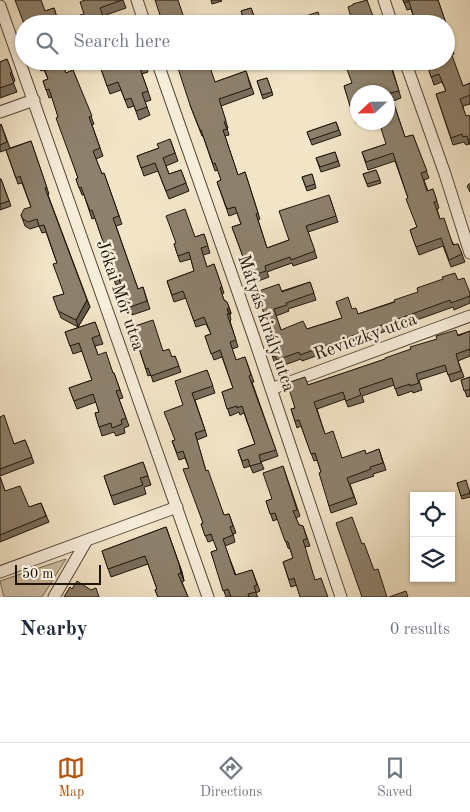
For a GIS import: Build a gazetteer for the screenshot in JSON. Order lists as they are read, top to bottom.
{
  "streets": {
    "street": ["Jókai Mór utca", "Mátyás király utca", "Reviczky utca"]
  },
  "crossings": [
    ["Mátyás király utca", "Reviczky utca"]
  ],
  "scale_bar": "50 m",
  "north": "left",
  "page": {
    "search": "Search here",
    "scale": "50 m",
    "heading": ["Nearby", "0 results"],
    "nav": ["Map", "Directions", "Saved"]
  }
}
